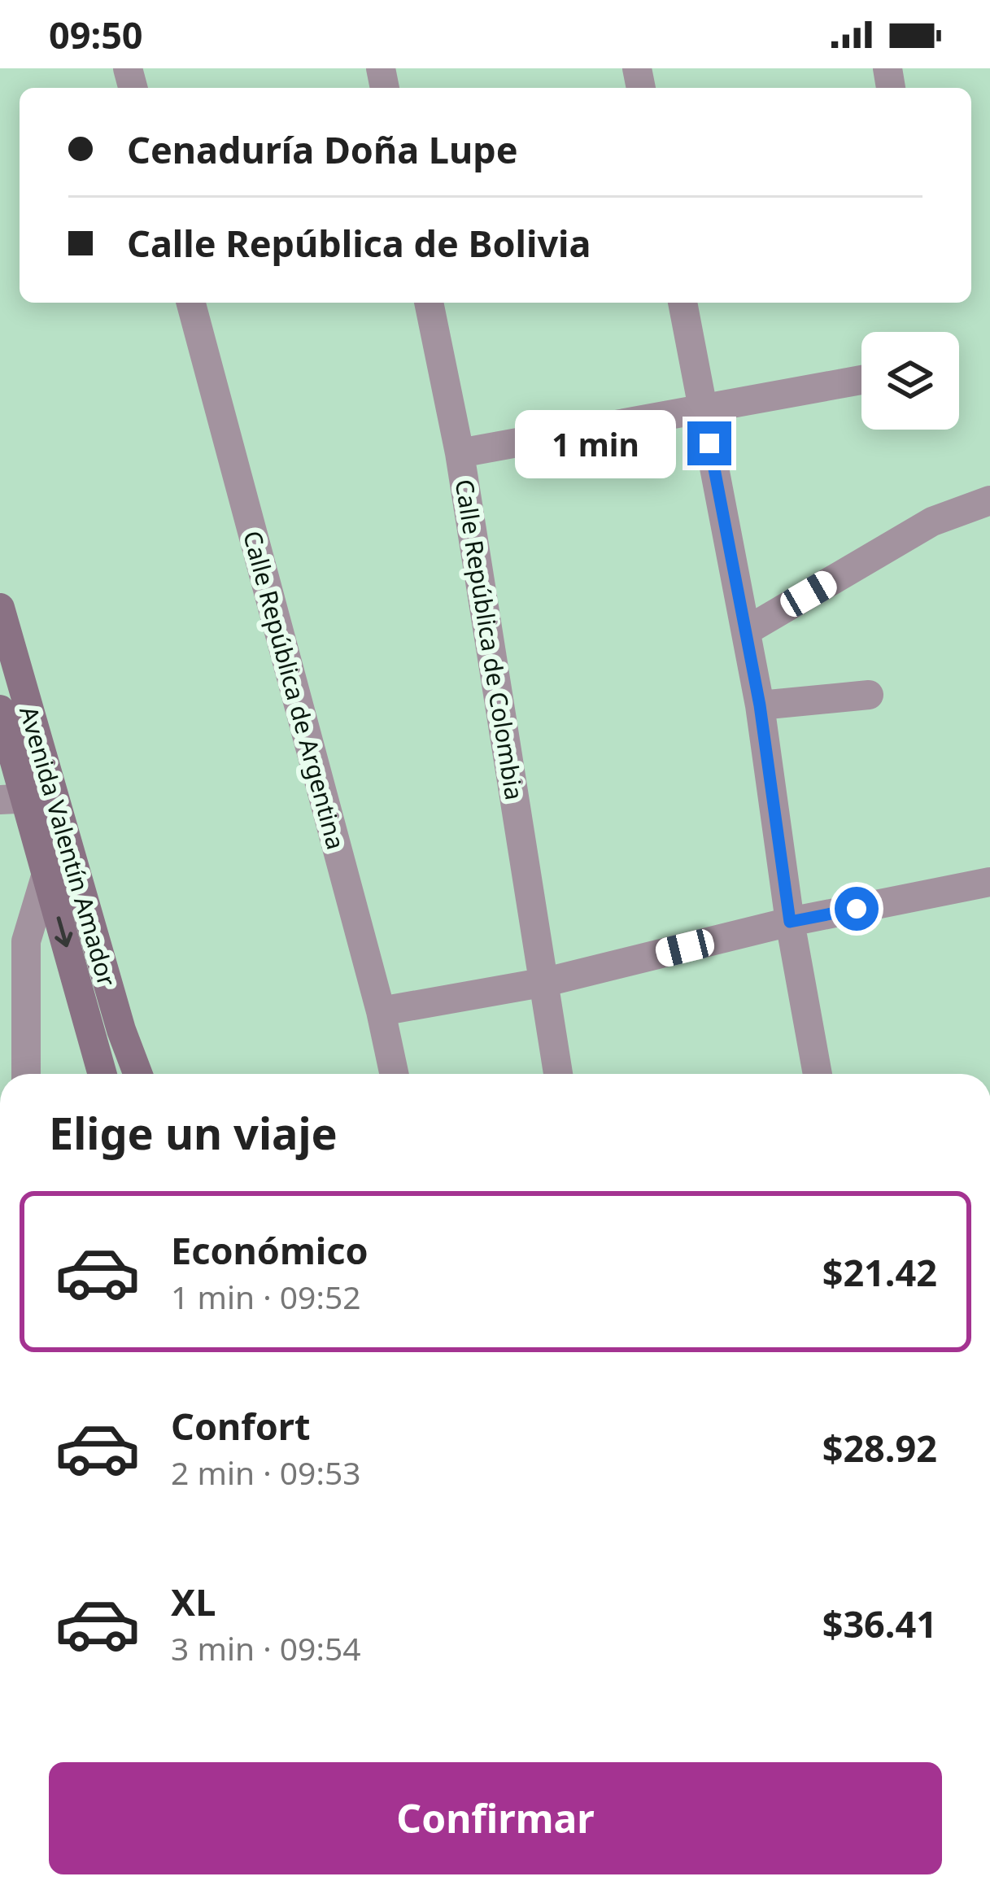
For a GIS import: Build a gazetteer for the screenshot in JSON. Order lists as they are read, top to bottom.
{
  "streets": {
    "main road": ["Avenida Valentín Amador"],
    "street": ["Calle República de Colombia", "Calle República de Argentina"]
  },
  "page": {
    "status": "09:50",
    "banner": ["Cenaduría Doña Lupe", "Calle República de Bolivia"],
    "bubble": "1 min",
    "heading": "Elige un viaje",
    "list": [
      {
        "name": "Económico",
        "note": "1 min · 09:52",
        "value": "$21.42"
      },
      {
        "name": "Confort",
        "note": "2 min · 09:53",
        "value": "$28.92"
      },
      {
        "name": "XL",
        "note": "3 min · 09:54",
        "value": "$36.41"
      }
    ],
    "buttons": "Confirmar"
  }
}
